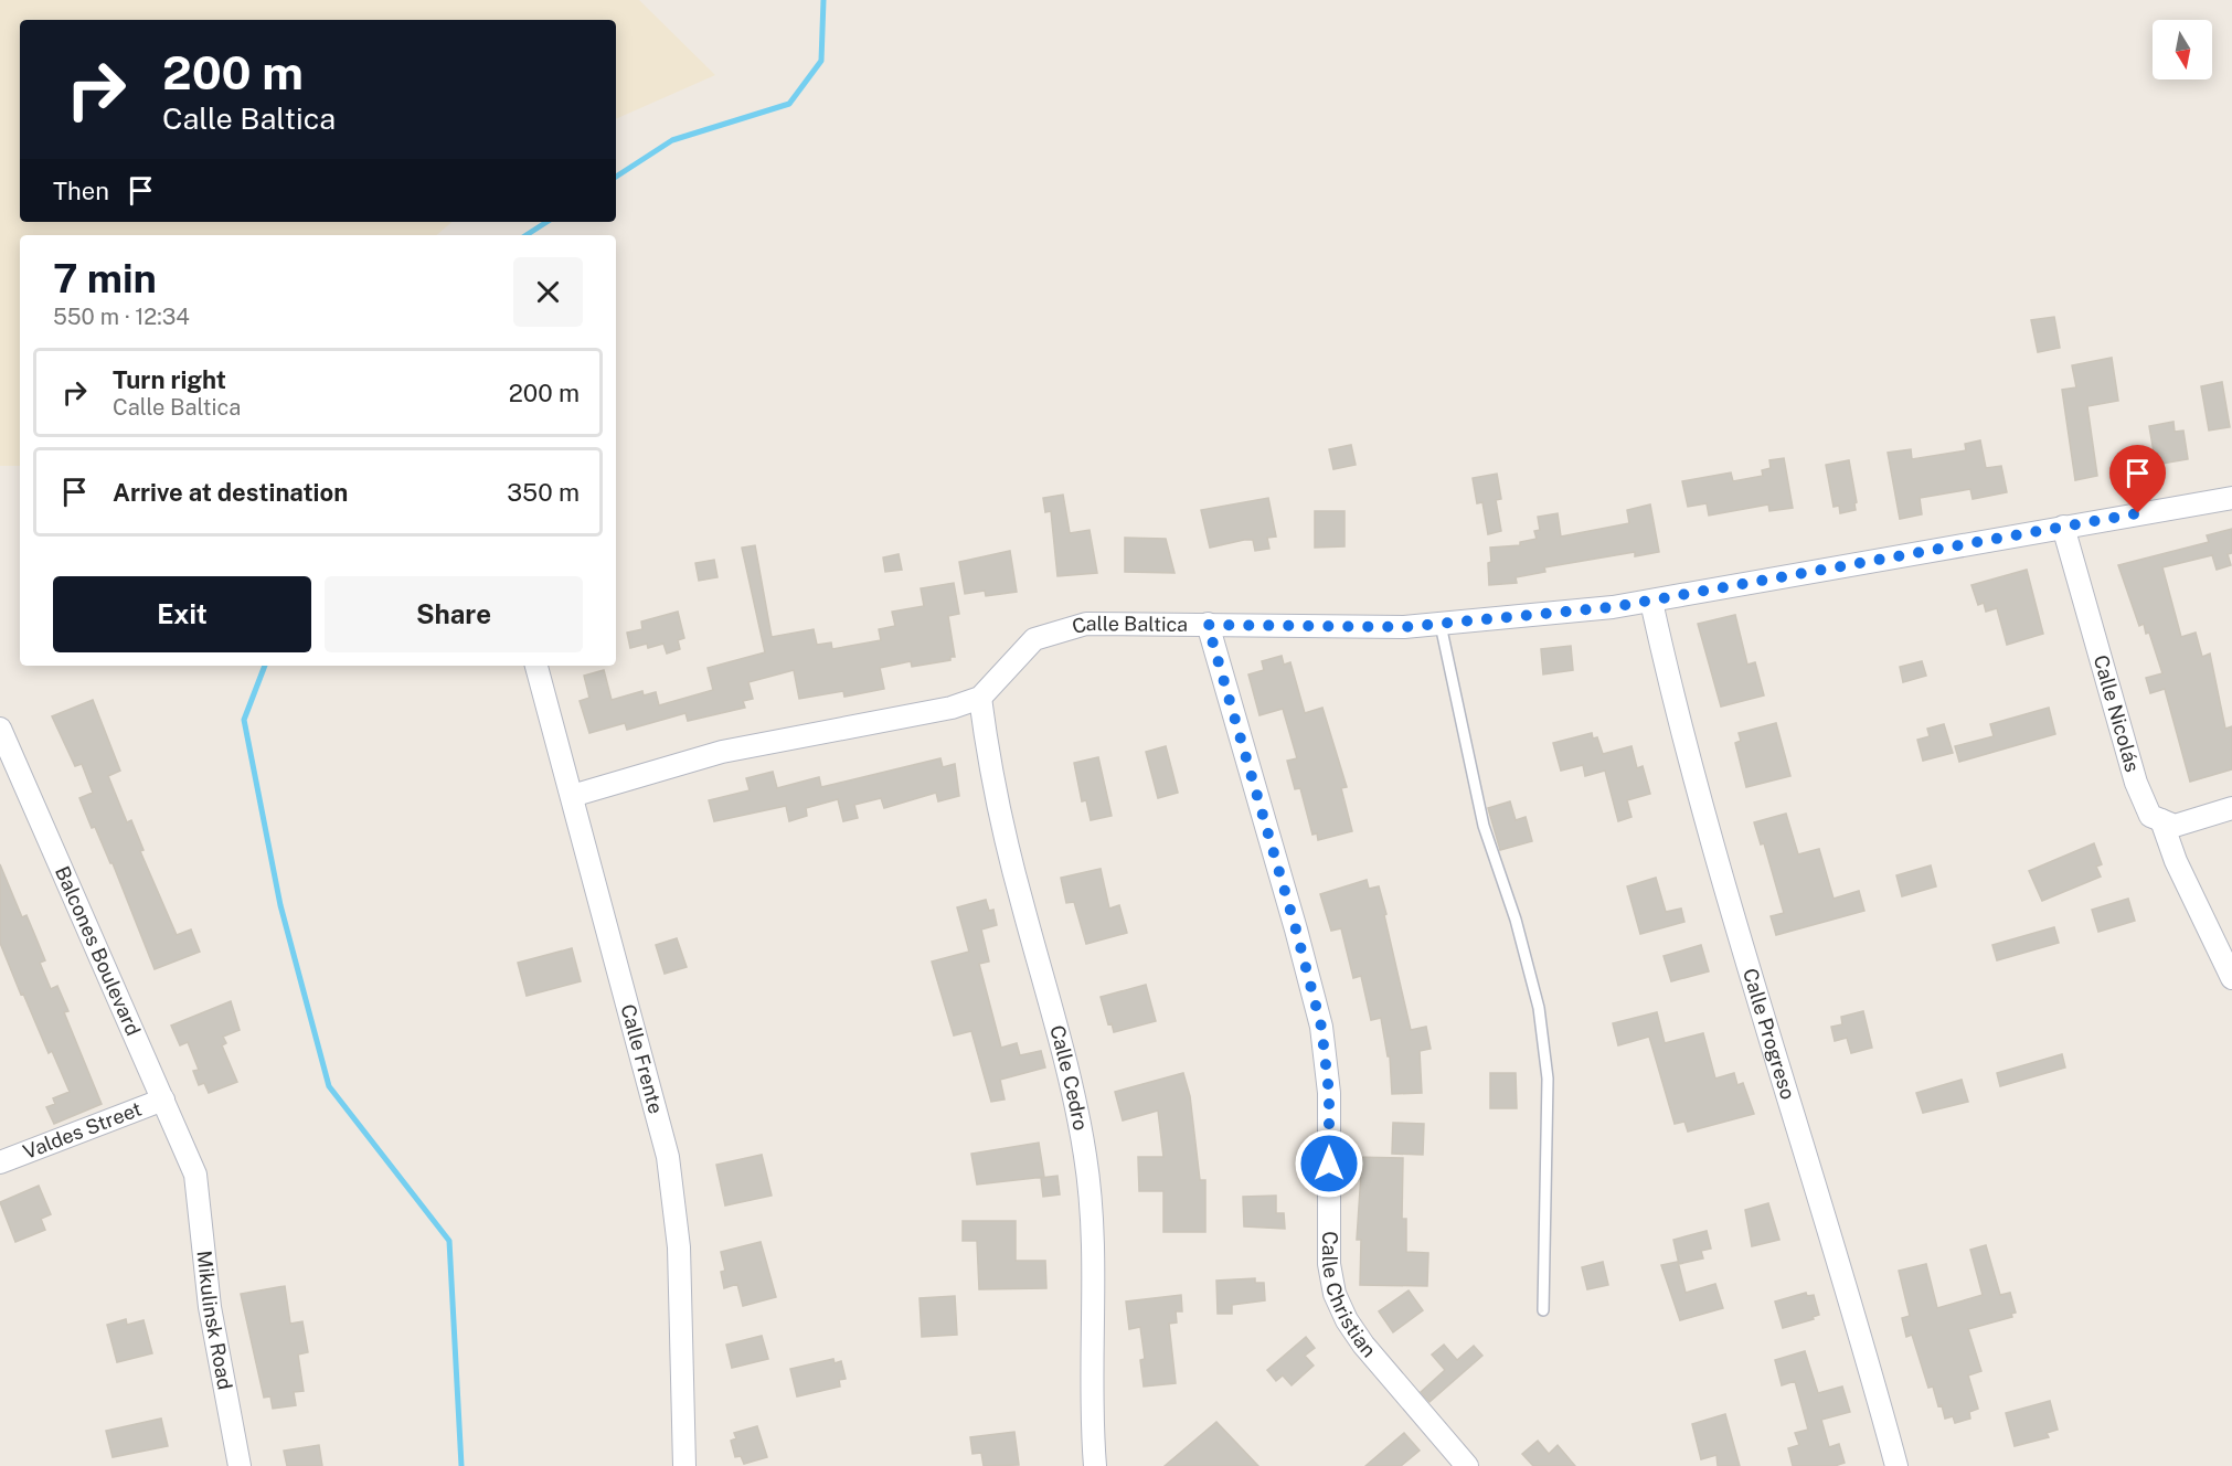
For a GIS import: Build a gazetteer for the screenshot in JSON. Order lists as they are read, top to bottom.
{
  "streets": {
    "street": [
      "Calle Baltica",
      "Calle Nicolás",
      "Balcones Boulevard",
      "Calle Progreso",
      "Calle Frente",
      "Calle Cedro",
      "Valdes Street",
      "Calle Christian",
      "Mikulinsk Road"
    ]
  },
  "crossings": [
    ["Calle Baltica", "Calle Nicolás"],
    ["Calle Baltica", "Calle Progreso"],
    ["Calle Baltica", "Calle Frente"],
    ["Calle Baltica", "Calle Cedro"],
    ["Calle Baltica", "Calle Christian"],
    ["Balcones Boulevard", "Valdes Street"],
    ["Balcones Boulevard", "Mikulinsk Road"]
  ],
  "north": "bottom",
  "page": {
    "turn": ["200 m", "Calle Baltica"],
    "then": "Then",
    "heading": ["7 min", "550 m · 12:34"],
    "list": [
      {
        "name": "Turn right",
        "note": "Calle Baltica",
        "value": "200 m"
      },
      {
        "name": "Arrive at destination",
        "value": "350 m"
      }
    ],
    "buttons": ["Exit", "Share"]
  }
}
